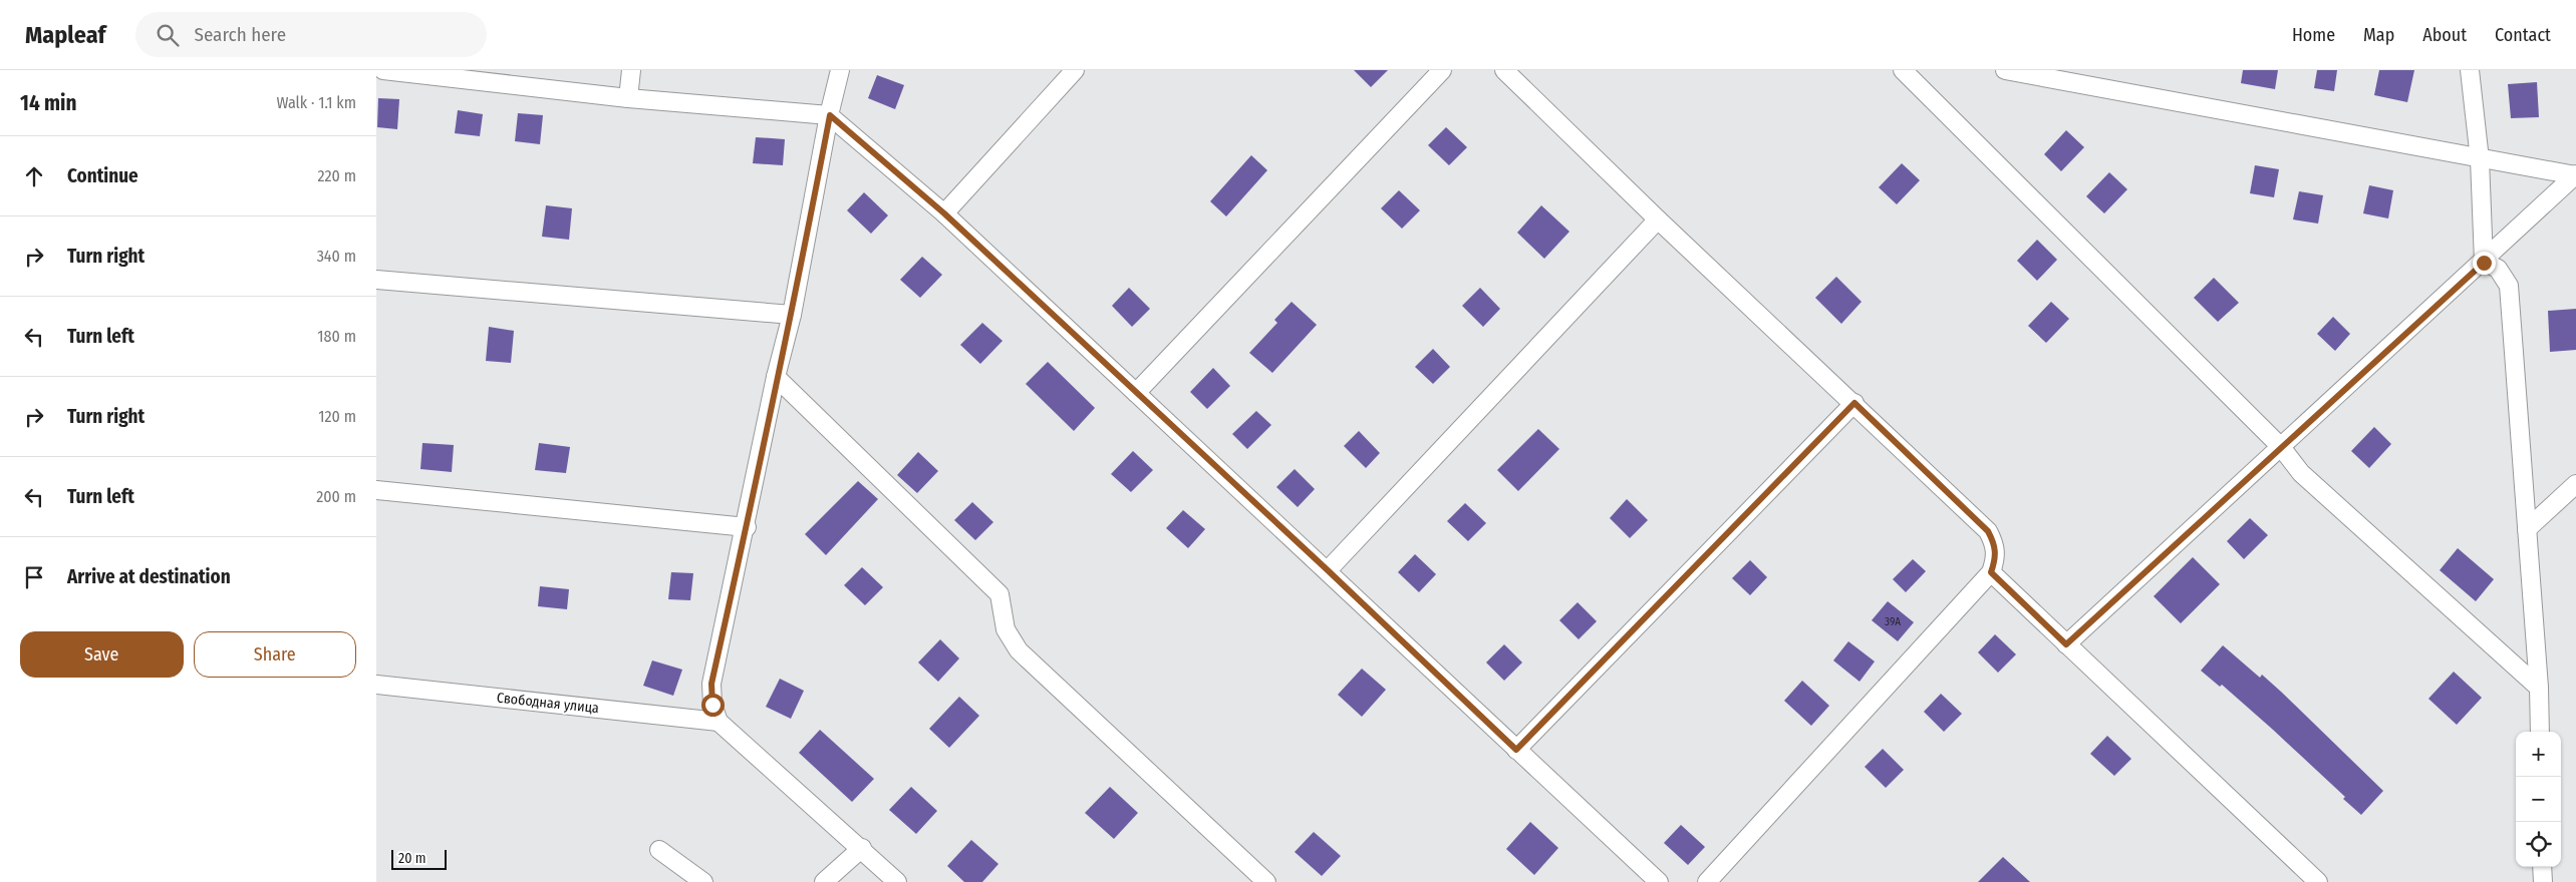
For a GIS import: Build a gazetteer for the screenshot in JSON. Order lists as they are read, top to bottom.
{
  "streets": {
    "street": ["Свободная улица"]
  },
  "house_numbers": ["39А"],
  "scale_bar": "20 m",
  "page": {
    "header": "Mapleaf",
    "search": "Search here",
    "nav": [
      "Home",
      "Map",
      "About",
      "Contact"
    ],
    "heading": ["14 min", "Walk · 1.1 km"],
    "list": [
      ["Continue", "220 m"],
      ["Turn right", "340 m"],
      ["Turn left", "180 m"],
      ["Turn right", "120 m"],
      ["Turn left", "200 m"],
      "Arrive at destination"
    ],
    "buttons": ["Save", "Share"],
    "map_buttons": ["+", "−"],
    "scale": "20 m"
  }
}
